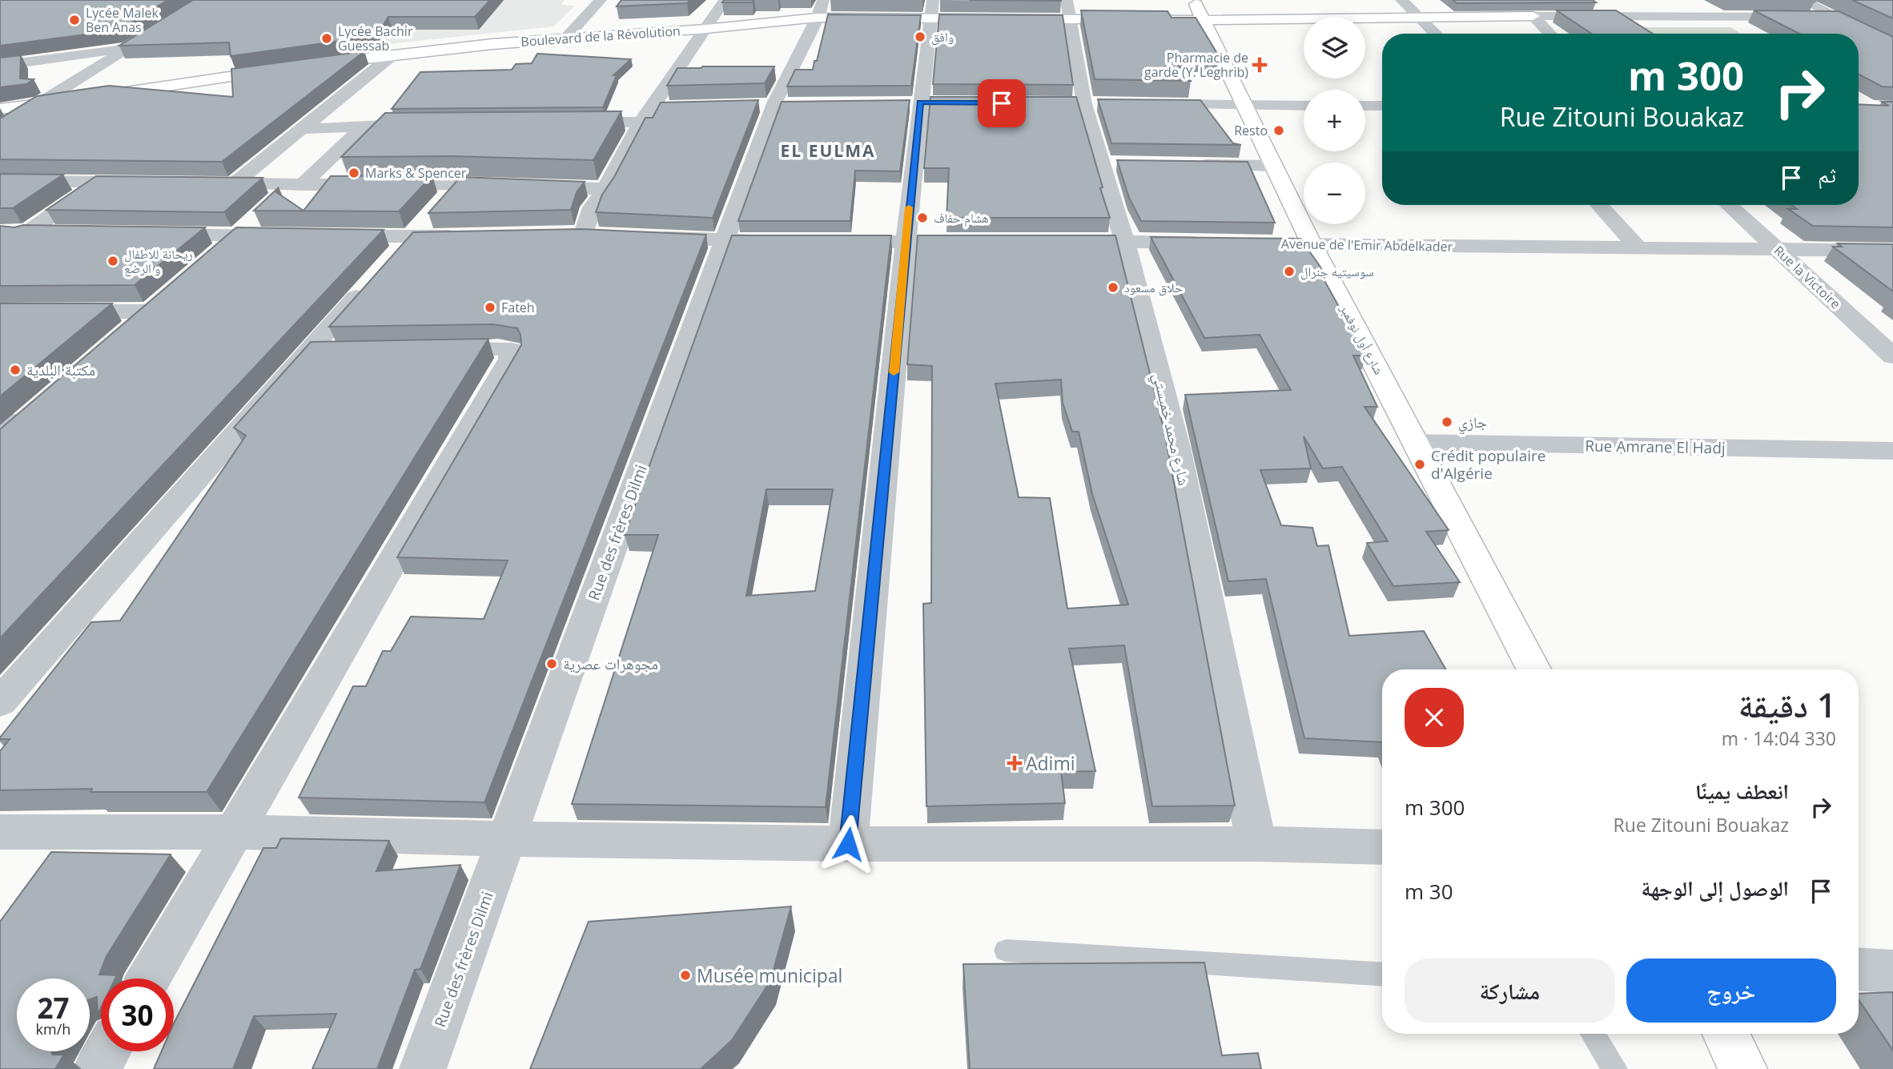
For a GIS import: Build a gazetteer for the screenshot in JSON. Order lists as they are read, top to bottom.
{
  "streets": {
    "main road": ["Boulevard de la Révolution", "شارع أول نوفمبر"],
    "street": [
      "Avenue de l'Emir Abdelkader",
      "Rue la Victoire",
      "شارع محمد خميستي",
      "Rue Amrane El Hadj",
      "Rue des frères Dilmi"
    ]
  },
  "crossings": [
    ["Boulevard de la Révolution", "شارع أول نوفمبر"],
    ["Boulevard de la Révolution", "شارع محمد خميستي"],
    ["Boulevard de la Révolution", "Rue des frères Dilmi"],
    ["Avenue de l'Emir Abdelkader", "Rue la Victoire"],
    ["Avenue de l'Emir Abdelkader", "شارع أول نوفمبر"],
    ["شارع أول نوفمبر", "Rue Amrane El Hadj"]
  ],
  "districts": ["EL EULMA"],
  "places": {
    "other": [
      "Lycée Malek Ben Anas",
      "وافق",
      "Lycée Bachir Guessab",
      "Resto",
      "Marks & Spencer",
      "هشام حفاف",
      "ريحانة للاطفال و الرضع",
      "سوسيتيه جنرال",
      "حلاق مسعود",
      "Fateh",
      "مكتبة البلدية",
      "جازي",
      "Crédit populaire d'Algérie",
      "مجوهرات عصرية",
      "Musée municipal"
    ],
    "health": ["Pharmacie de garde (Y. Leghrib)", "Adimi"]
  },
  "page": {
    "map_buttons": ["+", "−"],
    "turn": ["300 m", "Rue Zitouni Bouakaz"],
    "then": "ثم",
    "heading": ["1 دقيقة", "330 m · 14:04"],
    "list": [
      {
        "name": "انعطف يمينًا",
        "note": "Rue Zitouni Bouakaz",
        "value": "300 m"
      },
      {
        "name": "الوصول إلى الوجهة",
        "value": "30 m"
      }
    ],
    "buttons": ["خروج", "مشاركة"],
    "speed": "27 km/h",
    "limit": "30"
  }
}
